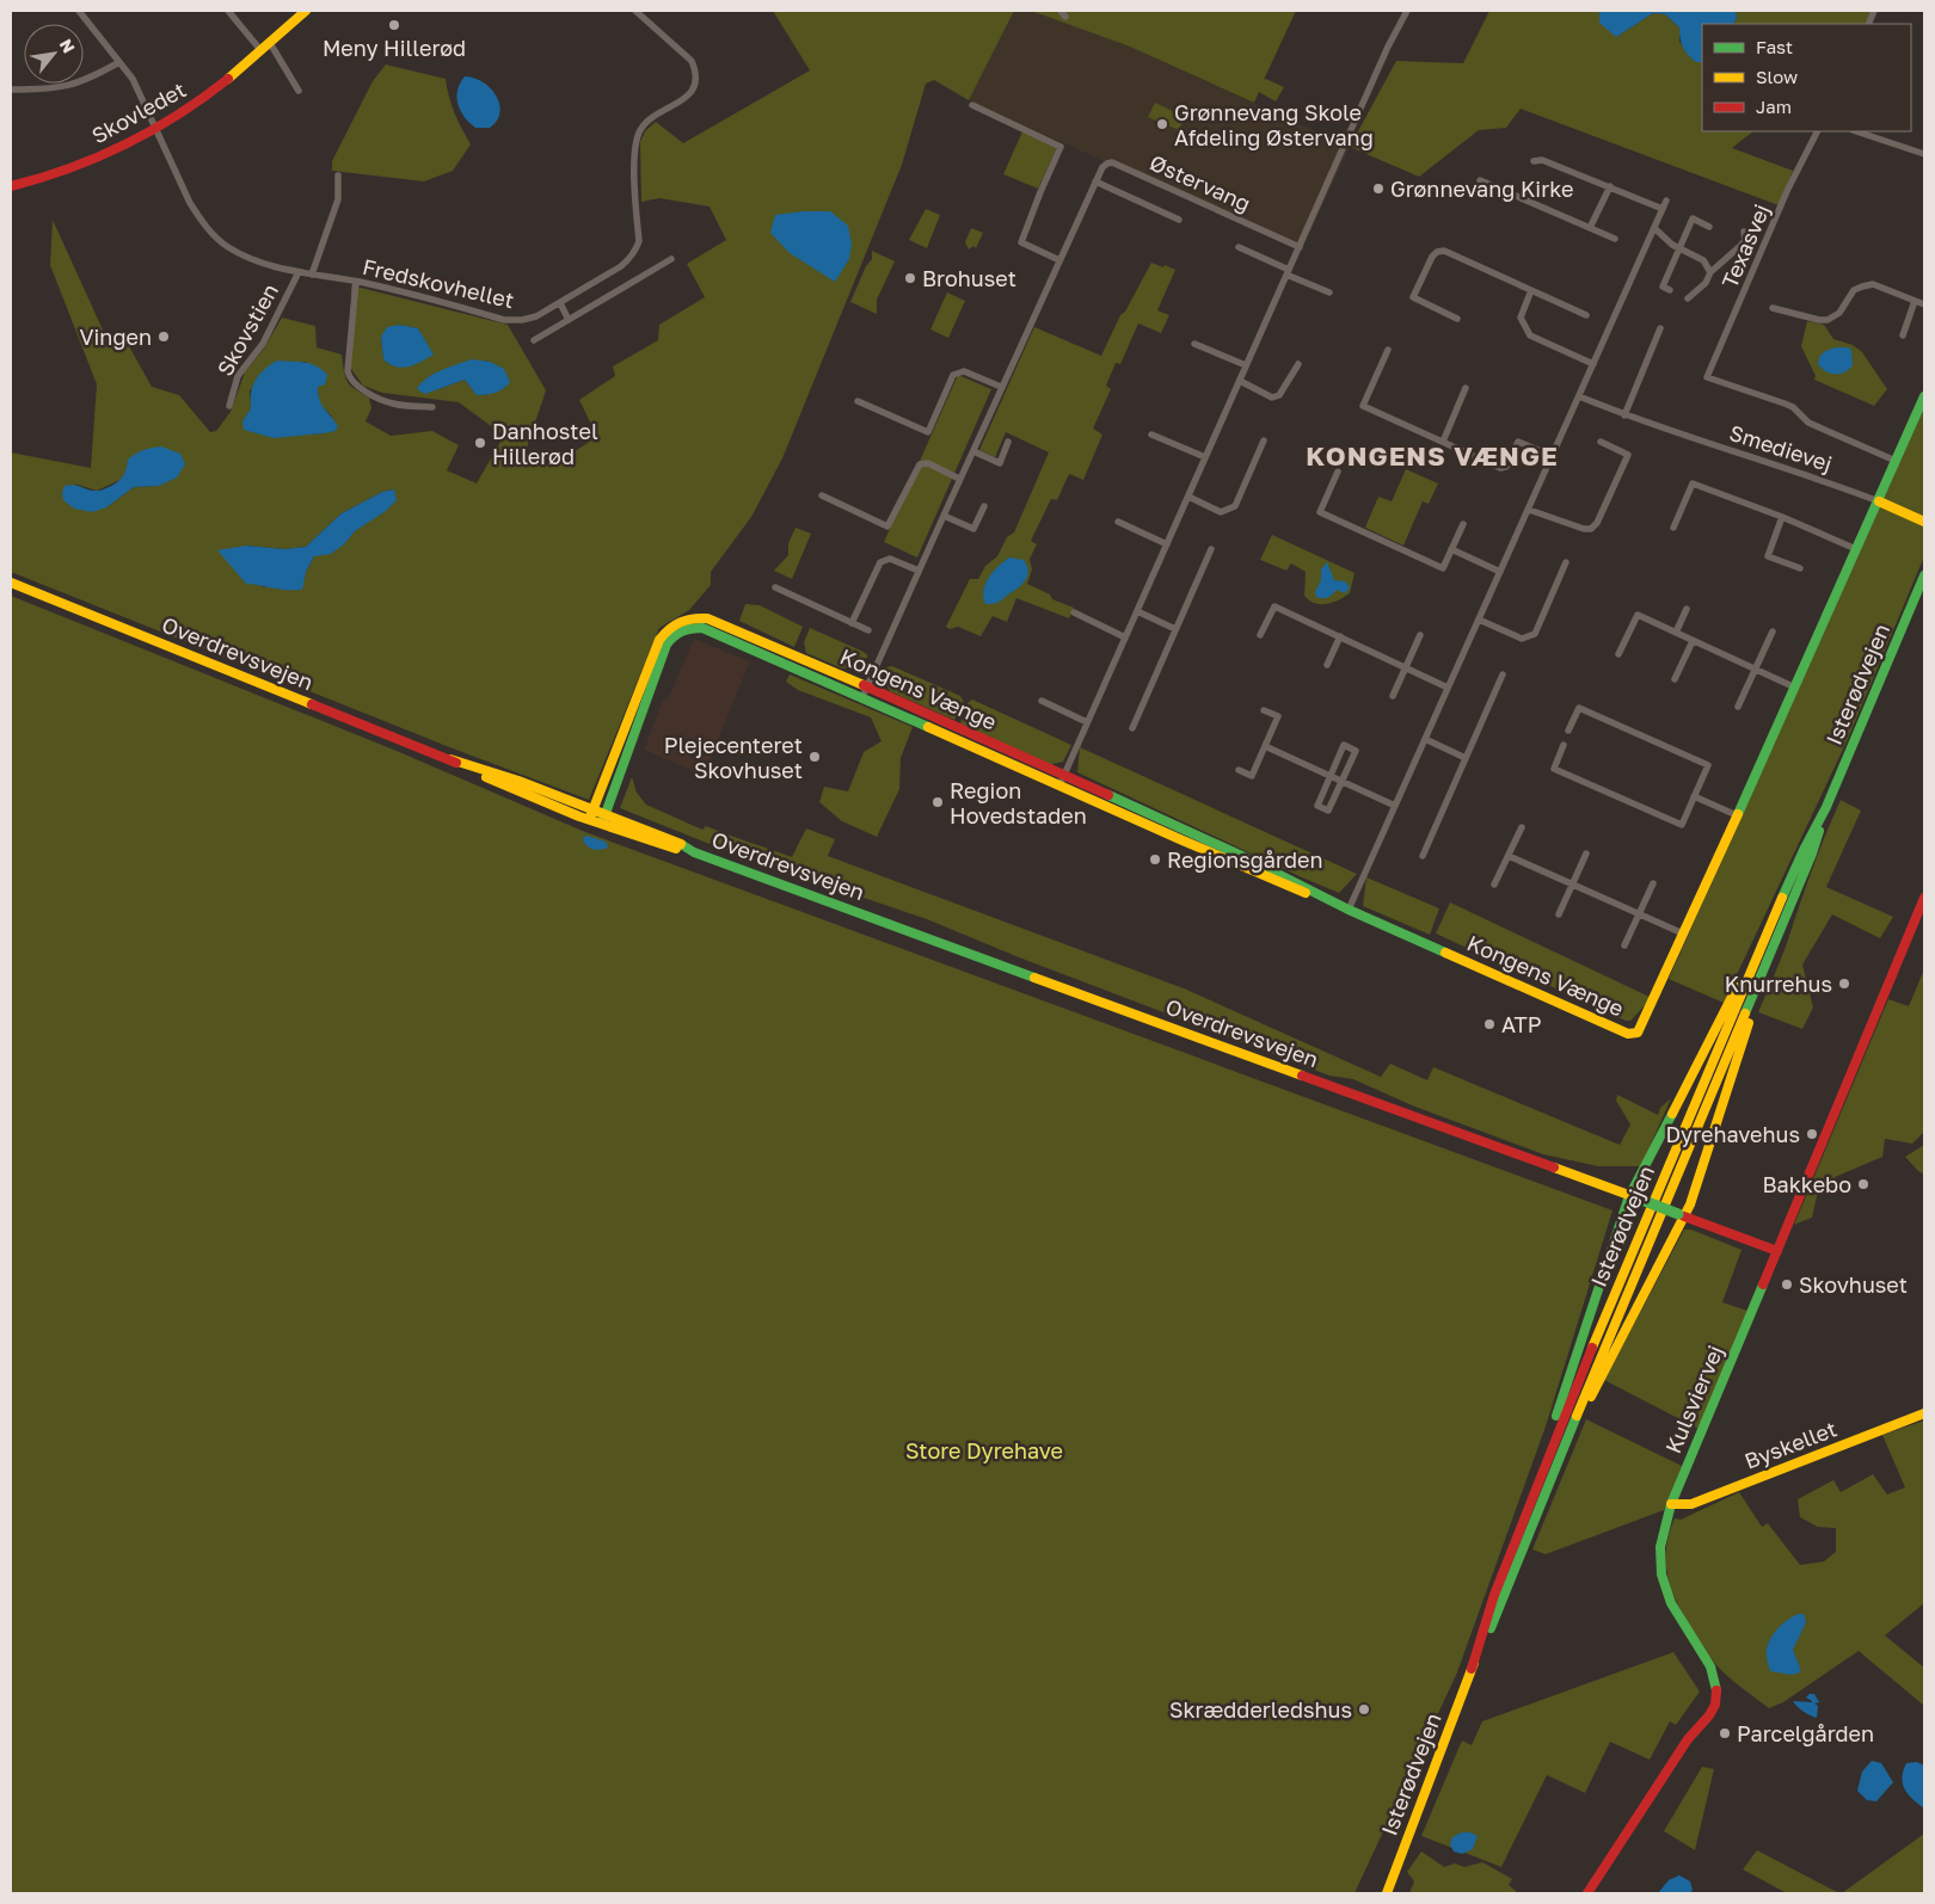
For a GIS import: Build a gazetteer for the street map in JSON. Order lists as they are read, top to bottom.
{
  "streets": {
    "main road": [
      "Skovledet",
      "Smedievej",
      "Overdrevsvejen",
      "Isterødvejen",
      "Kongens Vænge",
      "Kulsviervej",
      "Byskellet"
    ],
    "street": [
      "Østervang",
      "Texasvej",
      "Fredskovhellet",
      "Skovstien"
    ]
  },
  "crossings": [
    ["Skovledet", "Fredskovhellet"],
    ["Østervang", "Kongens Vænge"],
    ["Texasvej", "Kongens Vænge"],
    ["Fredskovhellet", "Skovstien"],
    ["Smedievej", "Kongens Vænge"],
    ["Overdrevsvejen", "Kongens Vænge"],
    ["Overdrevsvejen", "Kulsviervej"],
    ["Kulsviervej", "Byskellet"]
  ],
  "districts": ["KONGENS VÆNGE"],
  "parks": ["Store Dyrehave"],
  "places": [
    "Meny Hillerød",
    "Grønnevang Skole Afdeling Østervang",
    "Grønnevang Kirke",
    "Brohuset",
    "Vingen",
    "Danhostel Hillerød",
    "Plejecenteret Skovhuset",
    "Region Hovedstaden",
    "Regionsgården",
    "Knurrehus",
    "ATP",
    "Dyrehavehus",
    "Bakkebo",
    "Skovhuset",
    "Skrædderledshus",
    "Parcelgården"
  ],
  "legend": ["Fast", "Slow", "Jam"],
  "north": "top right"
}
